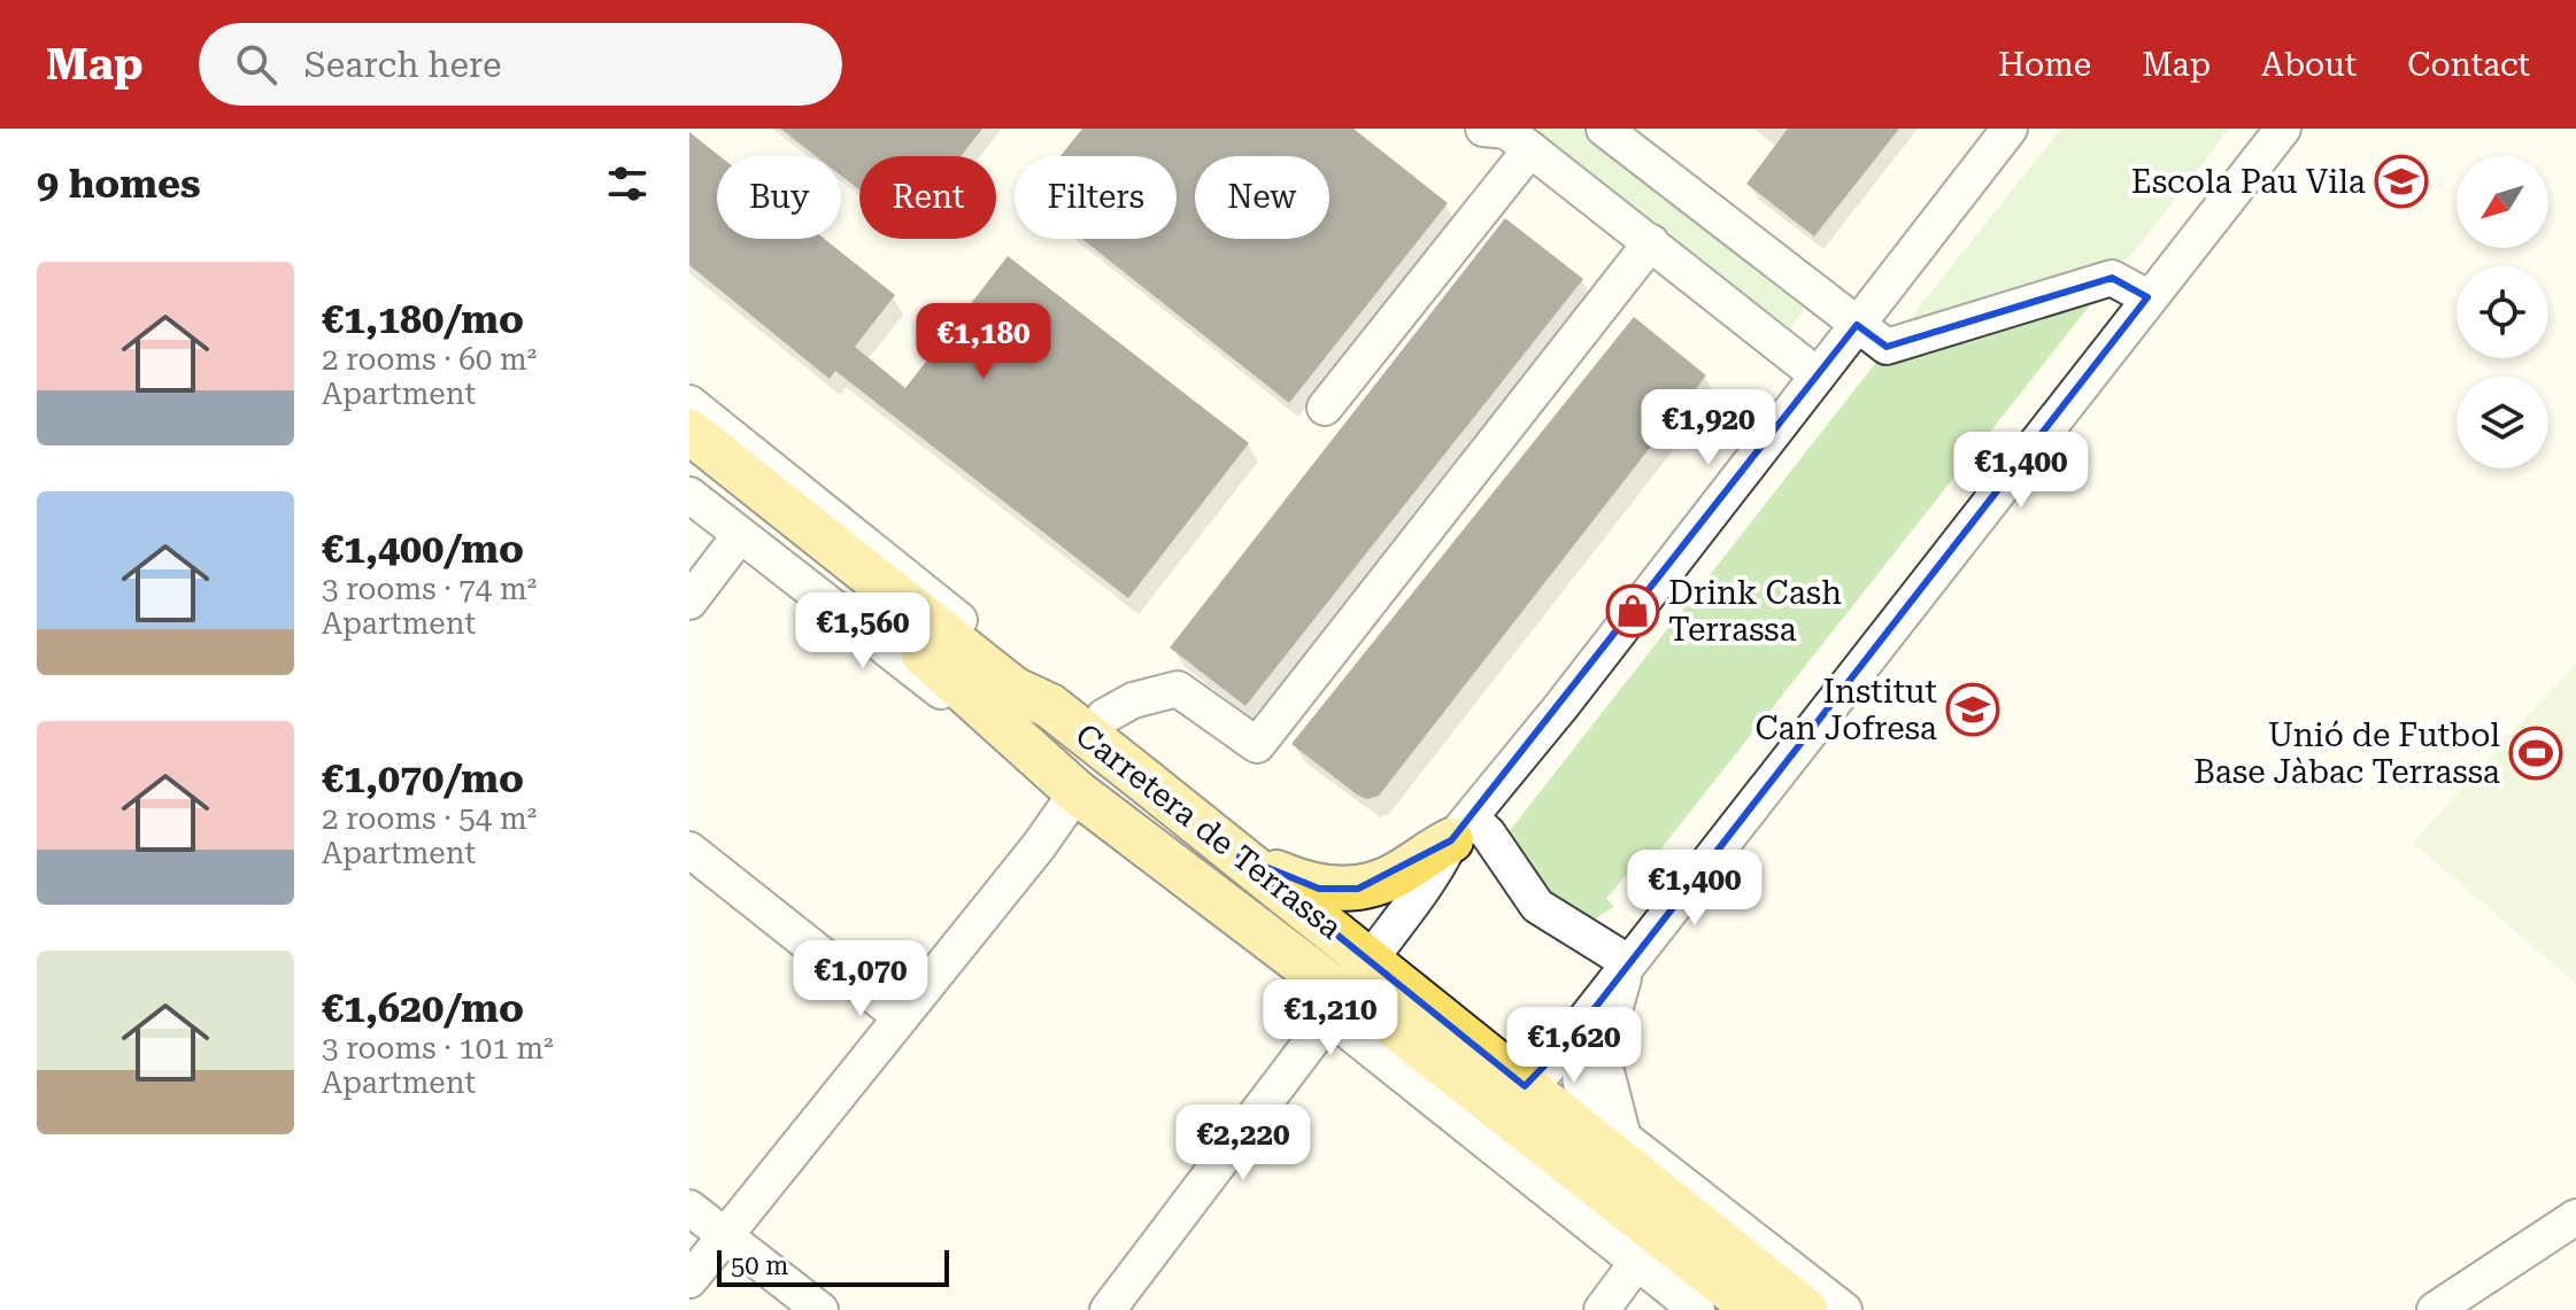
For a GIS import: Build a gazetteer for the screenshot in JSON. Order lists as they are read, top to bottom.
{
  "streets": {
    "main road": ["Carretera de Terrassa"]
  },
  "places": {
    "school or university": ["Escola Pau Vila", "Institut Can Jofresa"],
    "shop": ["Drink Cash Terrassa"],
    "sports": ["Unió de Futbol Base Jàbac Terrassa"]
  },
  "scale_bar": "50 m",
  "north": "bottom left",
  "page": {
    "header": "Map",
    "search": "Search here",
    "nav": [
      "Home",
      "Map",
      "About",
      "Contact"
    ],
    "heading": "9 homes",
    "chip": [
      "Buy",
      "Rent",
      "Filters",
      "New"
    ],
    "list": [
      {
        "name": "€1,180/mo",
        "note": "2 rooms · 60 m² · Apartment"
      },
      {
        "name": "€1,400/mo",
        "note": "3 rooms · 74 m² · Apartment"
      },
      {
        "name": "€1,070/mo",
        "note": "2 rooms · 54 m² · Apartment"
      },
      {
        "name": "€1,620/mo",
        "note": "3 rooms · 101 m² · Apartment"
      }
    ],
    "price": [
      "€1,180",
      "€1,920",
      "€1,400",
      "€1,560",
      "€1,400",
      "€1,070",
      "€1,210",
      "€1,620",
      "€2,220"
    ],
    "scale": "50 m"
  }
}
